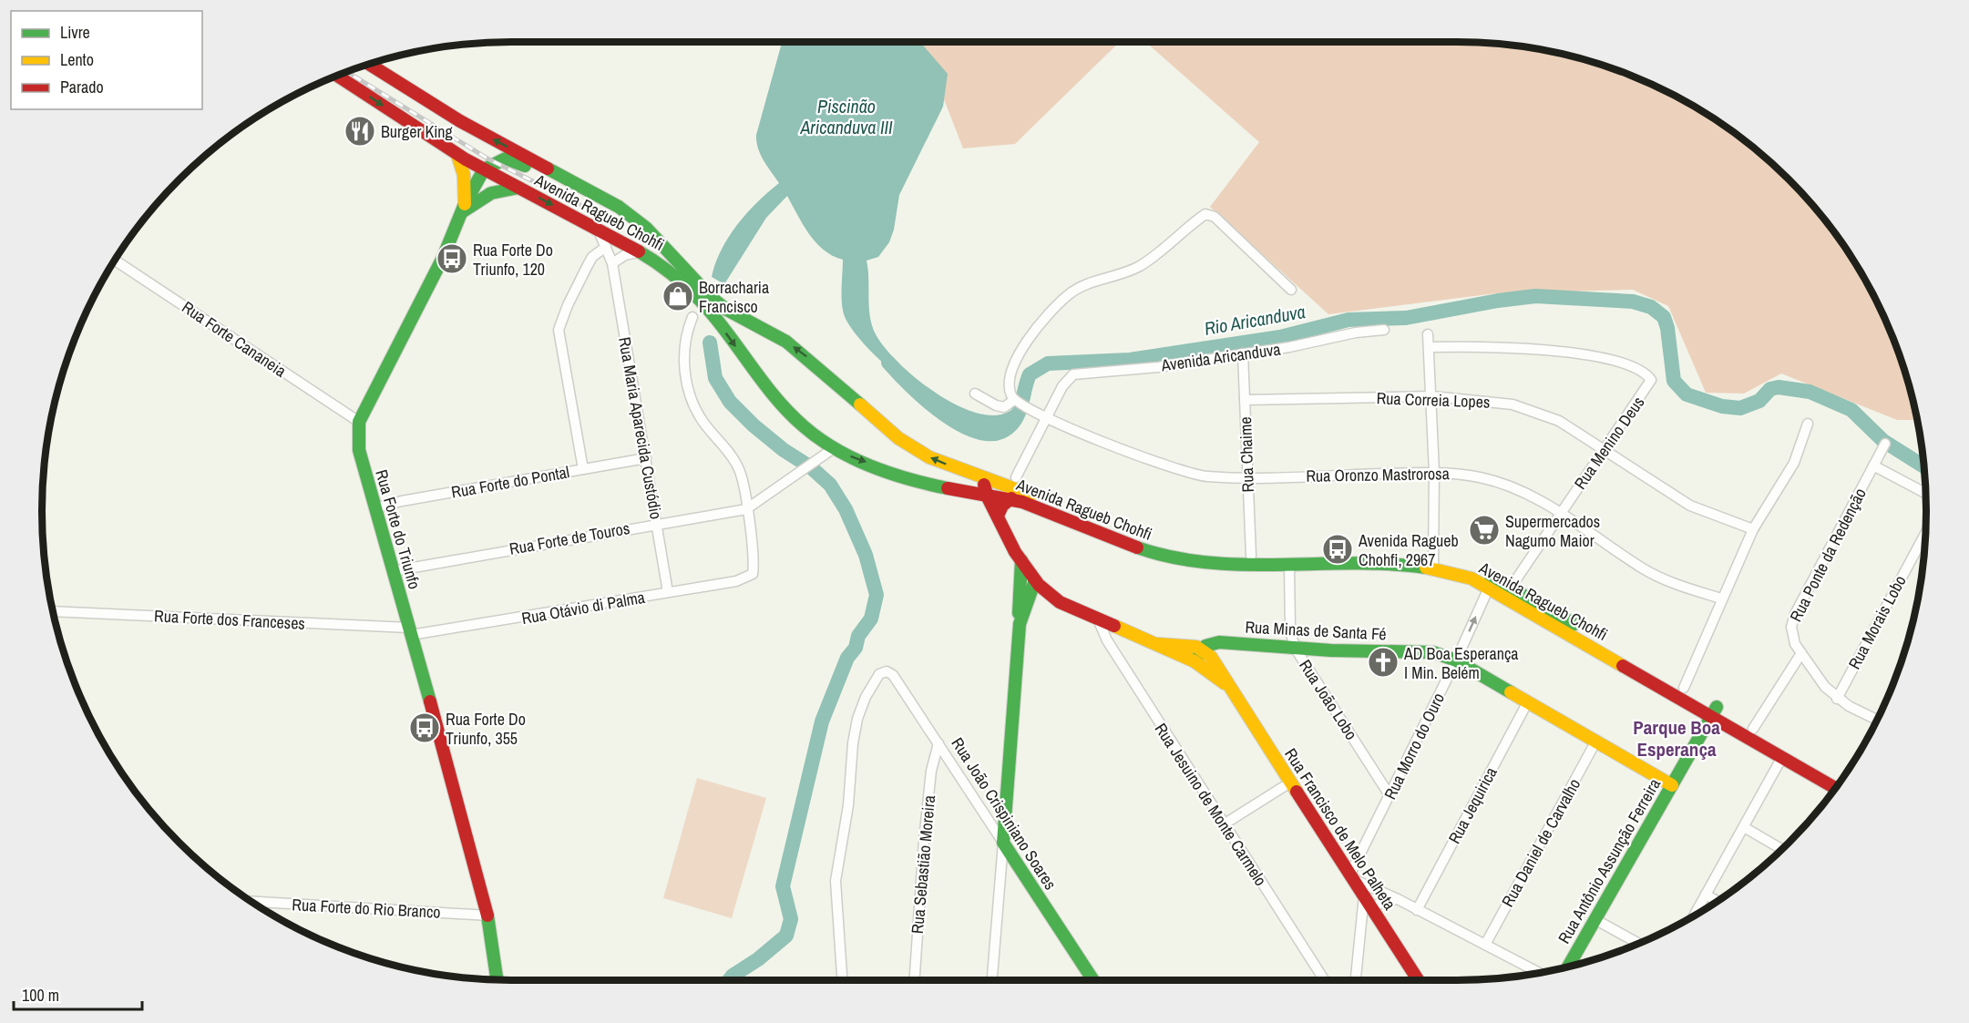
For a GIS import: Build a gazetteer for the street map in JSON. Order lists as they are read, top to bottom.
{
  "streets": {
    "main road": [
      "Avenida Ragueb Chohfi",
      "Rua Forte do Triunfo",
      "Rua Minas de Santa Fé",
      "Rua João Crispiniano Soares",
      "Rua Francisco de Melo Palheta",
      "Rua Antônio Assunção Ferreira"
    ],
    "street": [
      "Rua Forte Cananeia",
      "Avenida Aricanduva",
      "Rua Correia Lopes",
      "Rua Maria Aparecida Custódio",
      "Rua Menino Deus",
      "Rua Chaime",
      "Rua Oronzo Mastrorosa",
      "Rua Forte do Pontal",
      "Rua Forte de Touros",
      "Rua Ponte da Redenção",
      "Rua Otávio di Palma",
      "Rua Forte dos Franceses",
      "Rua Morais Lobo",
      "Rua João Lobo",
      "Rua Morro do Ouro",
      "Rua Jesuino de Monte Carmelo",
      "Rua Jequirica",
      "Rua Daniel de Carvalho",
      "Rua Sebastião Moreira",
      "Rua Forte do Rio Branco"
    ]
  },
  "crossings": [
    ["Avenida Ragueb Chohfi", "Rua Maria Aparecida Custódio"],
    ["Avenida Ragueb Chohfi", "Rua Menino Deus"],
    ["Avenida Ragueb Chohfi", "Rua Chaime"],
    ["Avenida Ragueb Chohfi", "Rua Forte do Triunfo"],
    ["Avenida Ragueb Chohfi", "Rua João Lobo"],
    ["Avenida Ragueb Chohfi", "Rua Morro do Ouro"],
    ["Avenida Ragueb Chohfi", "Rua Francisco de Melo Palheta"],
    ["Avenida Ragueb Chohfi", "Rua Antônio Assunção Ferreira"],
    ["Rua Forte Cananeia", "Rua Forte do Triunfo"],
    ["Avenida Aricanduva", "Rua Chaime"],
    ["Avenida Aricanduva", "Rua Oronzo Mastrorosa"],
    ["Rua Correia Lopes", "Rua Menino Deus"],
    ["Rua Correia Lopes", "Rua Chaime"],
    ["Rua Maria Aparecida Custódio", "Rua Forte do Pontal"],
    ["Rua Maria Aparecida Custódio", "Rua Forte de Touros"],
    ["Rua Maria Aparecida Custódio", "Rua Otávio di Palma"],
    ["Rua Menino Deus", "Rua Oronzo Mastrorosa"],
    ["Rua Chaime", "Rua Oronzo Mastrorosa"],
    ["Rua Forte do Pontal", "Rua Forte do Triunfo"],
    ["Rua Forte do Triunfo", "Rua Forte de Touros"],
    ["Rua Forte do Triunfo", "Rua Otávio di Palma"],
    ["Rua Forte do Triunfo", "Rua Forte dos Franceses"],
    ["Rua Forte do Triunfo", "Rua Forte do Rio Branco"],
    ["Rua Forte de Touros", "Rua Otávio di Palma"],
    ["Rua Ponte da Redenção", "Rua Morais Lobo"],
    ["Rua Otávio di Palma", "Rua Forte dos Franceses"],
    ["Rua Minas de Santa Fé", "Rua João Lobo"],
    ["Rua Minas de Santa Fé", "Rua Morro do Ouro"],
    ["Rua Minas de Santa Fé", "Rua Jequirica"],
    ["Rua Minas de Santa Fé", "Rua Francisco de Melo Palheta"],
    ["Rua Minas de Santa Fé", "Rua Daniel de Carvalho"],
    ["Rua Minas de Santa Fé", "Rua Antônio Assunção Ferreira"],
    ["Rua João Lobo", "Rua Morro do Ouro"],
    ["Rua Morro do Ouro", "Rua Francisco de Melo Palheta"],
    ["Rua Jesuino de Monte Carmelo", "Rua Francisco de Melo Palheta"],
    ["Rua João Crispiniano Soares", "Rua Sebastião Moreira"]
  ],
  "districts": ["Parque Boa Esperança"],
  "water": ["Piscinão Aricanduva III", "Rio Aricanduva"],
  "places": {
    "restaurant": ["Burger King"],
    "bus stop": ["Rua Forte Do Triunfo, 120", "Avenida Ragueb Chohfi, 2967", "Rua Forte Do Triunfo, 355"],
    "shop": ["Borracharia Francisco"],
    "supermarket": ["Supermercados Nagumo Maior"],
    "church": ["AD Boa Esperança I Min. Belém"]
  },
  "legend": ["Livre", "Lento", "Parado"],
  "scale_bar": "100 m"
}
